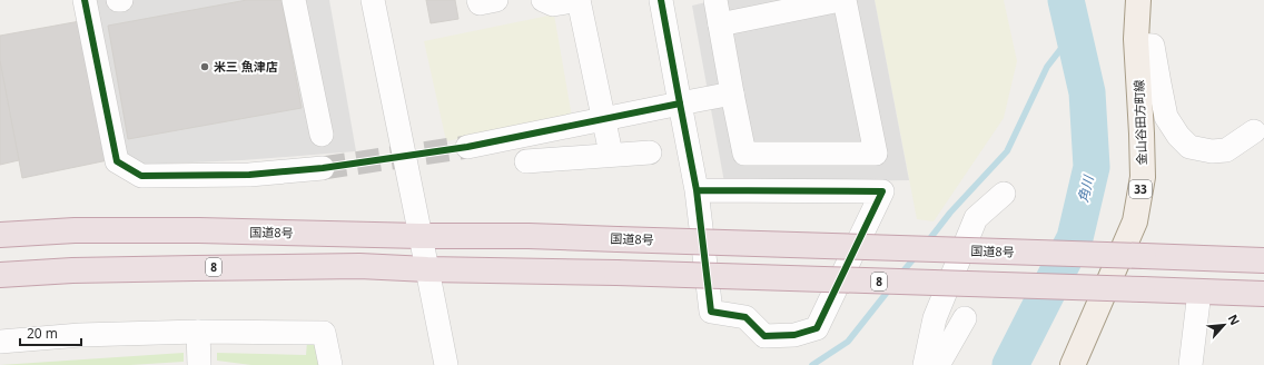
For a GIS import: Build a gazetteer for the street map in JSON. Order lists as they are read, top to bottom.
{
  "streets": {
    "highway": ["国道8号", "8"],
    "main road": ["金山谷田方町線", "33"]
  },
  "water": ["角川"],
  "places": ["米三 魚津店"],
  "scale_bar": "20 m",
  "north": "top right"
}
